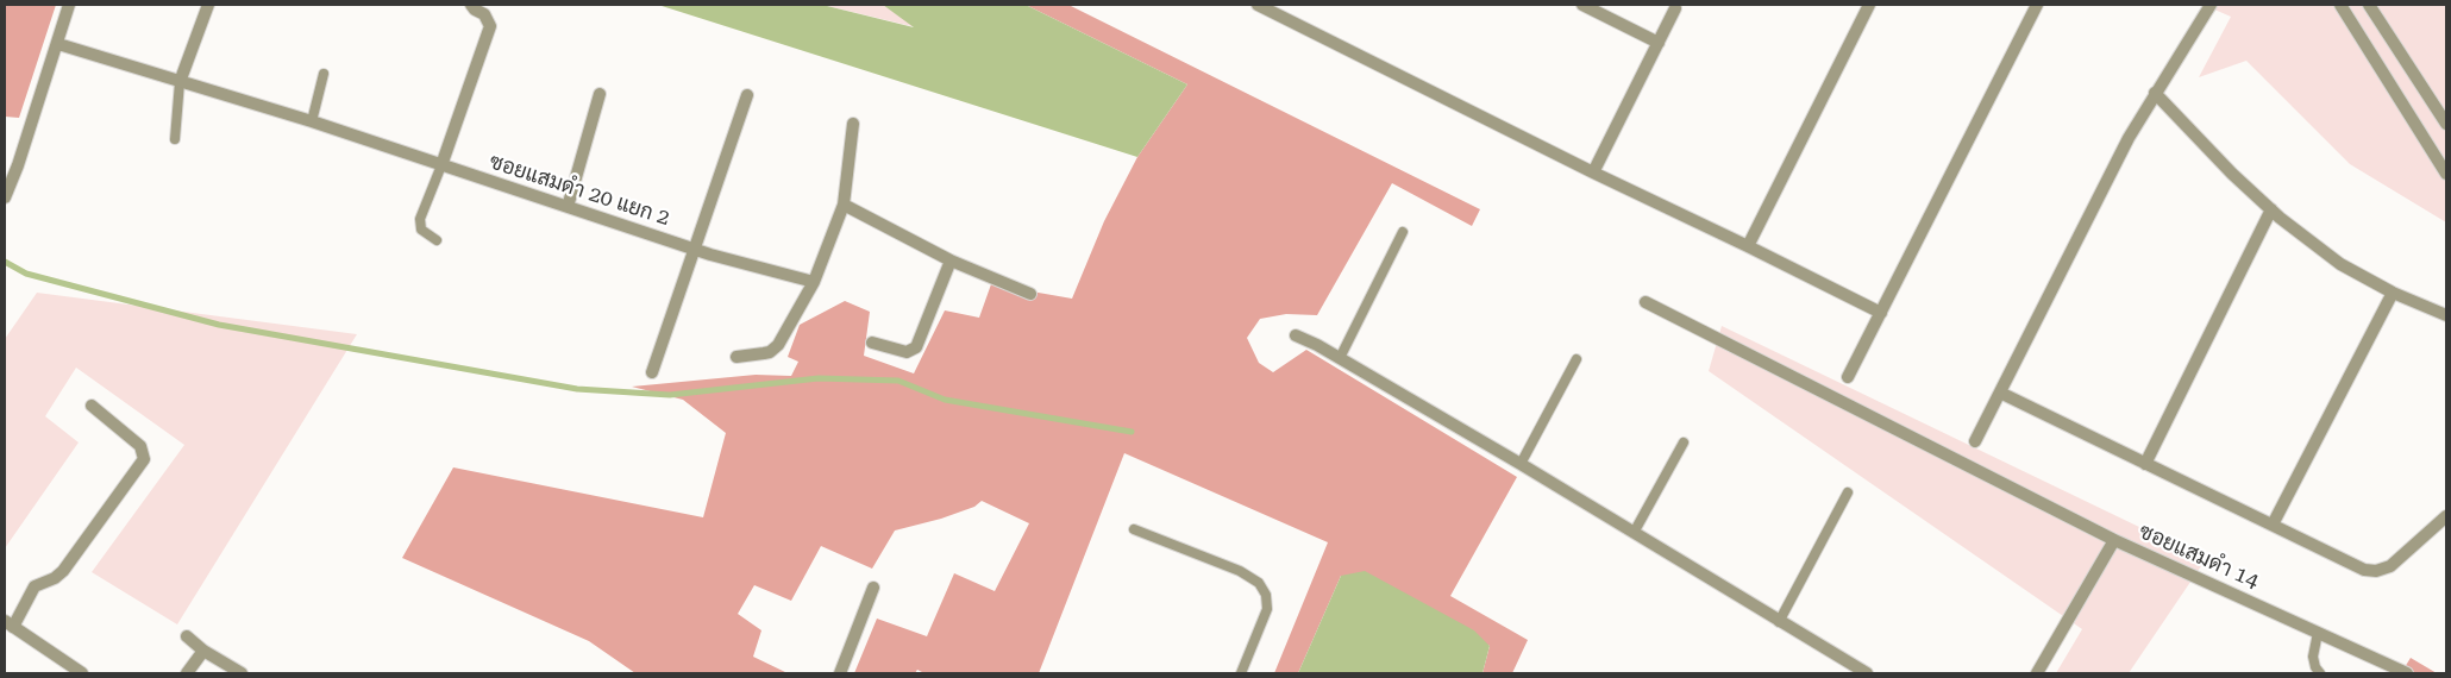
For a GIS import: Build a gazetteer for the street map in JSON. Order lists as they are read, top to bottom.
{
  "streets": {
    "street": ["ซอยแสมดำ 20 แยก 2", "ซอยแสมดำ 14"]
  }
}
